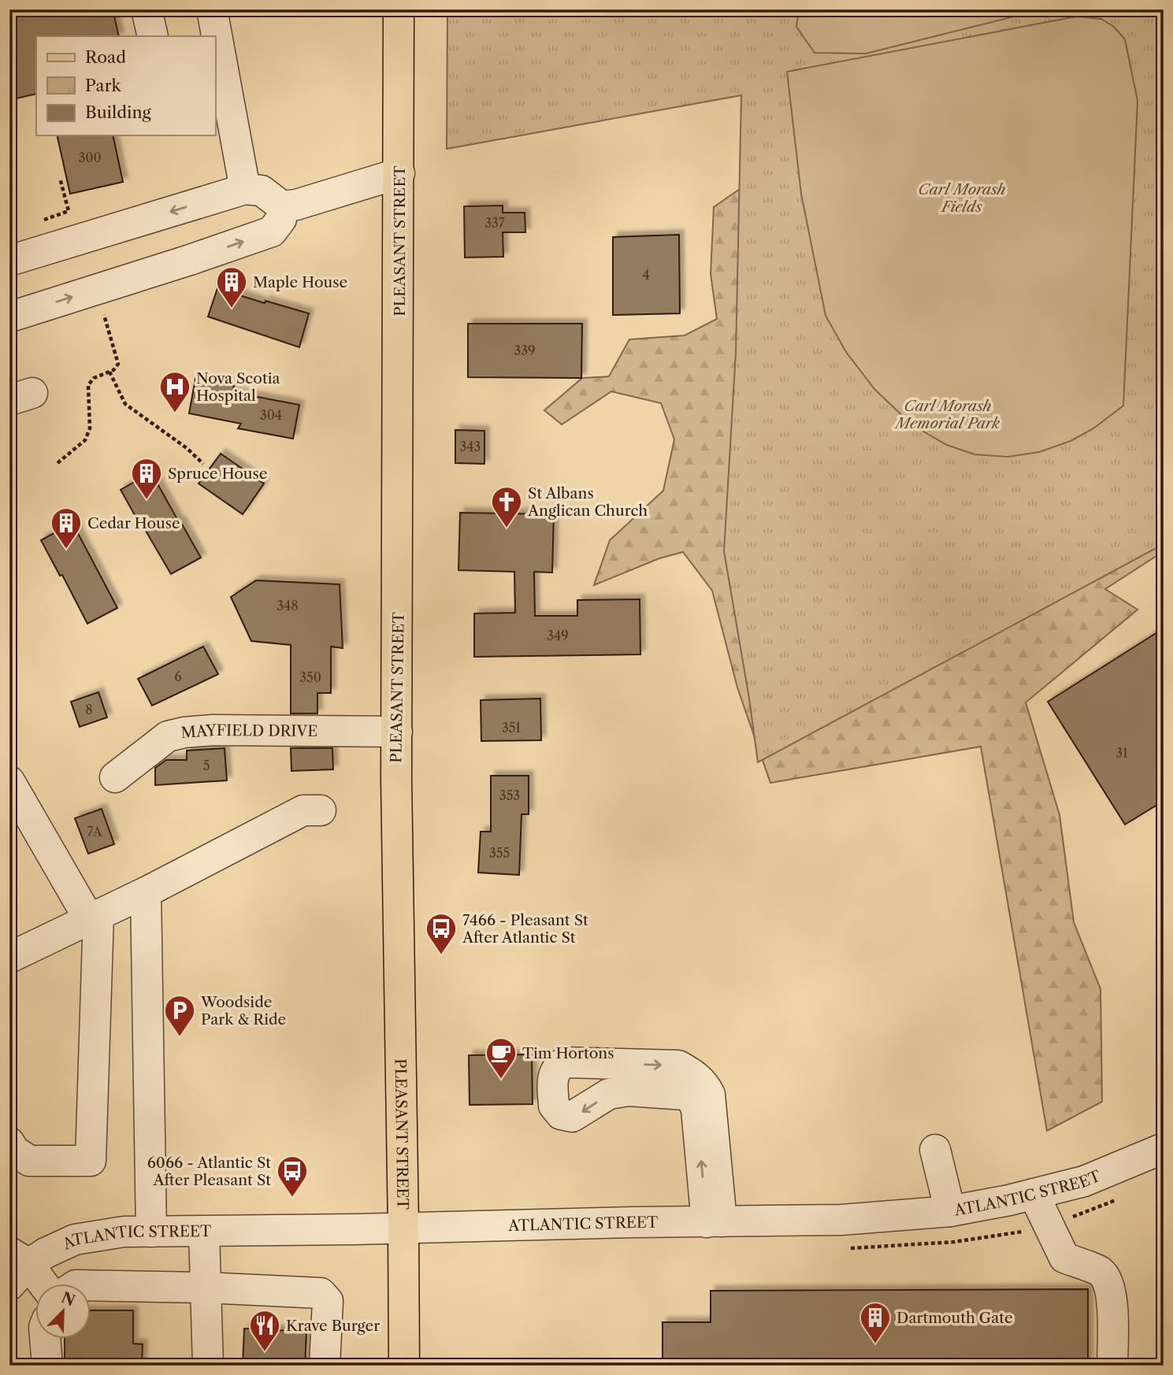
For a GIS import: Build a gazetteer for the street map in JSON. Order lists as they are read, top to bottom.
{
  "streets": {
    "main road": ["PLEASANT STREET"],
    "street": ["MAYFIELD DRIVE", "ATLANTIC STREET"]
  },
  "crossings": [
    ["PLEASANT STREET", "MAYFIELD DRIVE"],
    ["PLEASANT STREET", "ATLANTIC STREET"]
  ],
  "parks": ["Carl Morash Fields", "Carl Morash Memorial Park"],
  "places": {
    "building": [
      "Maple House",
      "Spruce House",
      "Cedar House",
      "Dartmouth Gate"
    ],
    "hospital": ["Nova Scotia Hospital"],
    "church": ["St Albans Anglican Church"],
    "bus stop": ["7466 - Pleasant St After Atlantic St", "6066 - Atlantic St After Pleasant St"],
    "parking": ["Woodside Park & Ride"],
    "cafe": ["Tim Hortons"],
    "restaurant": ["Krave Burger"]
  },
  "house_numbers": [
    "300",
    "337",
    "4",
    "339",
    "304",
    "343",
    "348",
    "349",
    "6",
    "350",
    "8",
    "351",
    "31",
    "5",
    "353",
    "7A",
    "355"
  ],
  "legend": ["Road", "Park", "Building"],
  "north": "top right"
}
